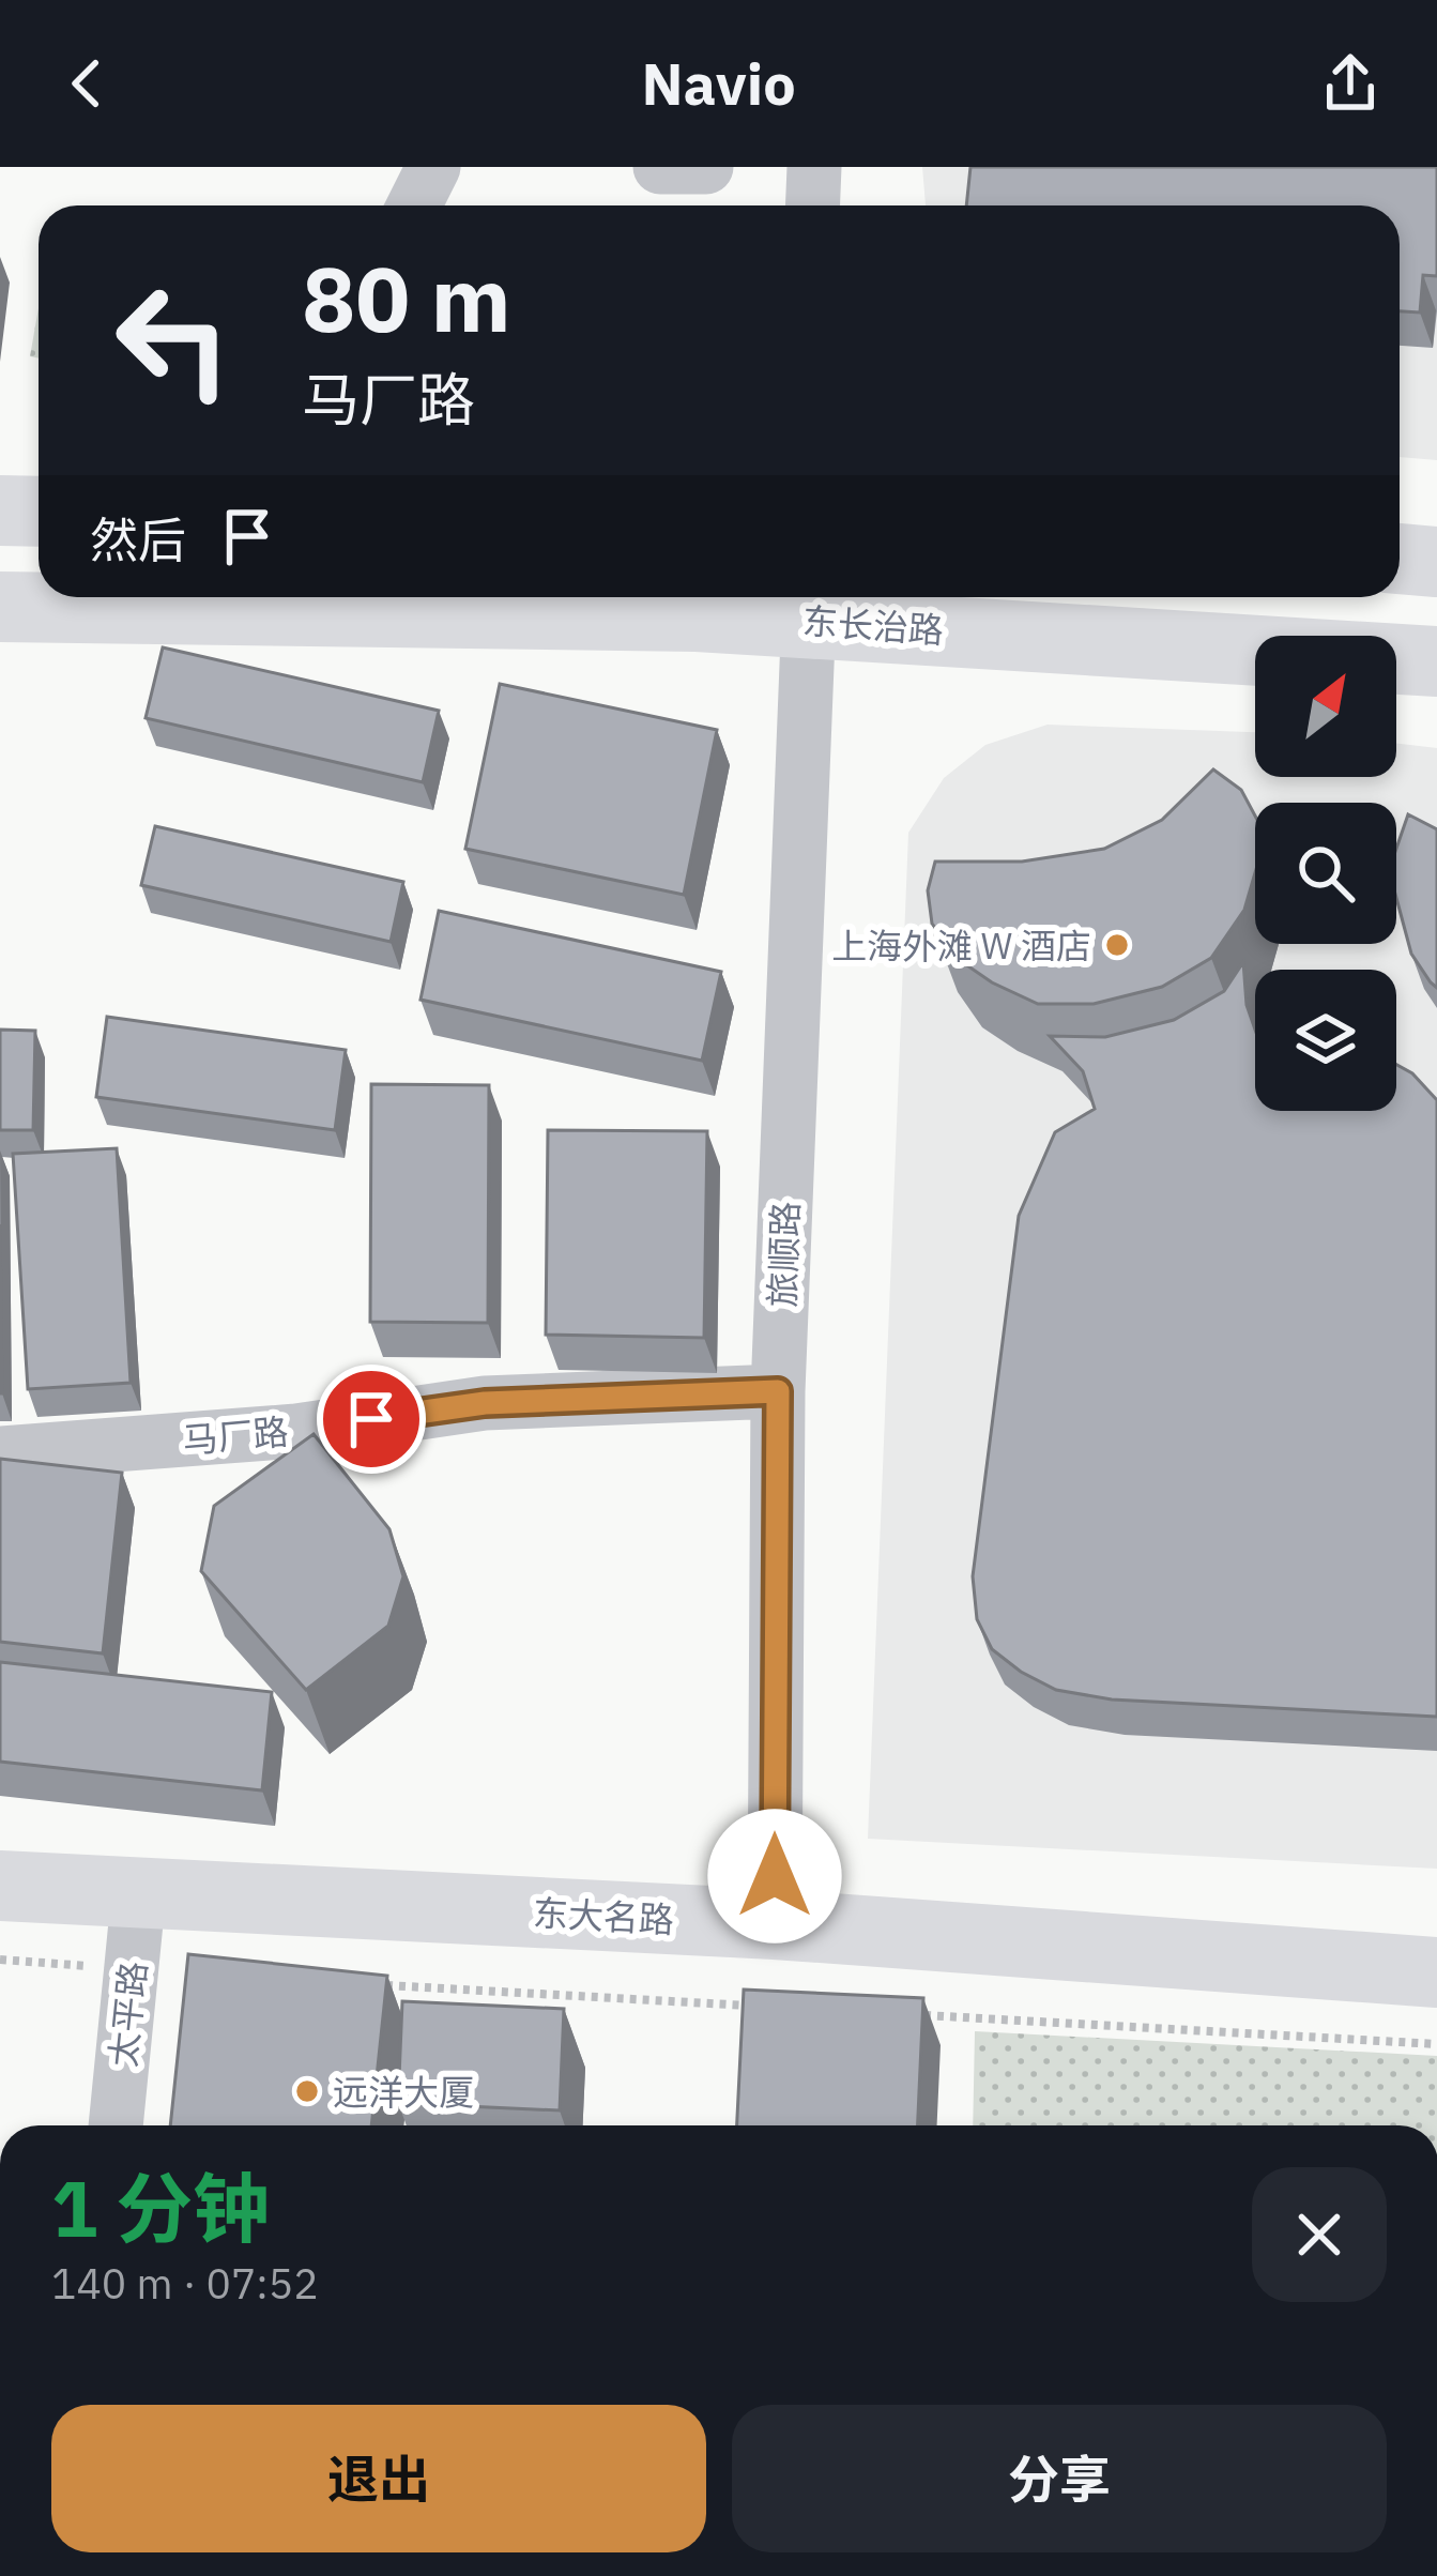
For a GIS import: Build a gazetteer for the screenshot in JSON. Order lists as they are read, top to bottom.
{
  "streets": {
    "main road": ["东长治路", "东大名路"],
    "street": ["旅顺路", "马厂路", "太平路"]
  },
  "crossings": [
    ["东长治路", "旅顺路"],
    ["旅顺路", "马厂路"],
    ["旅顺路", "东大名路"],
    ["东大名路", "太平路"]
  ],
  "places": ["上海外滩 W 酒店", "远洋大厦"],
  "north": "top right",
  "page": {
    "header": "Navio",
    "turn": ["80 m", "马厂路"],
    "then": "然后",
    "heading": ["1 分钟", "140 m · 07:52"],
    "buttons": ["退出", "分享"]
  }
}
